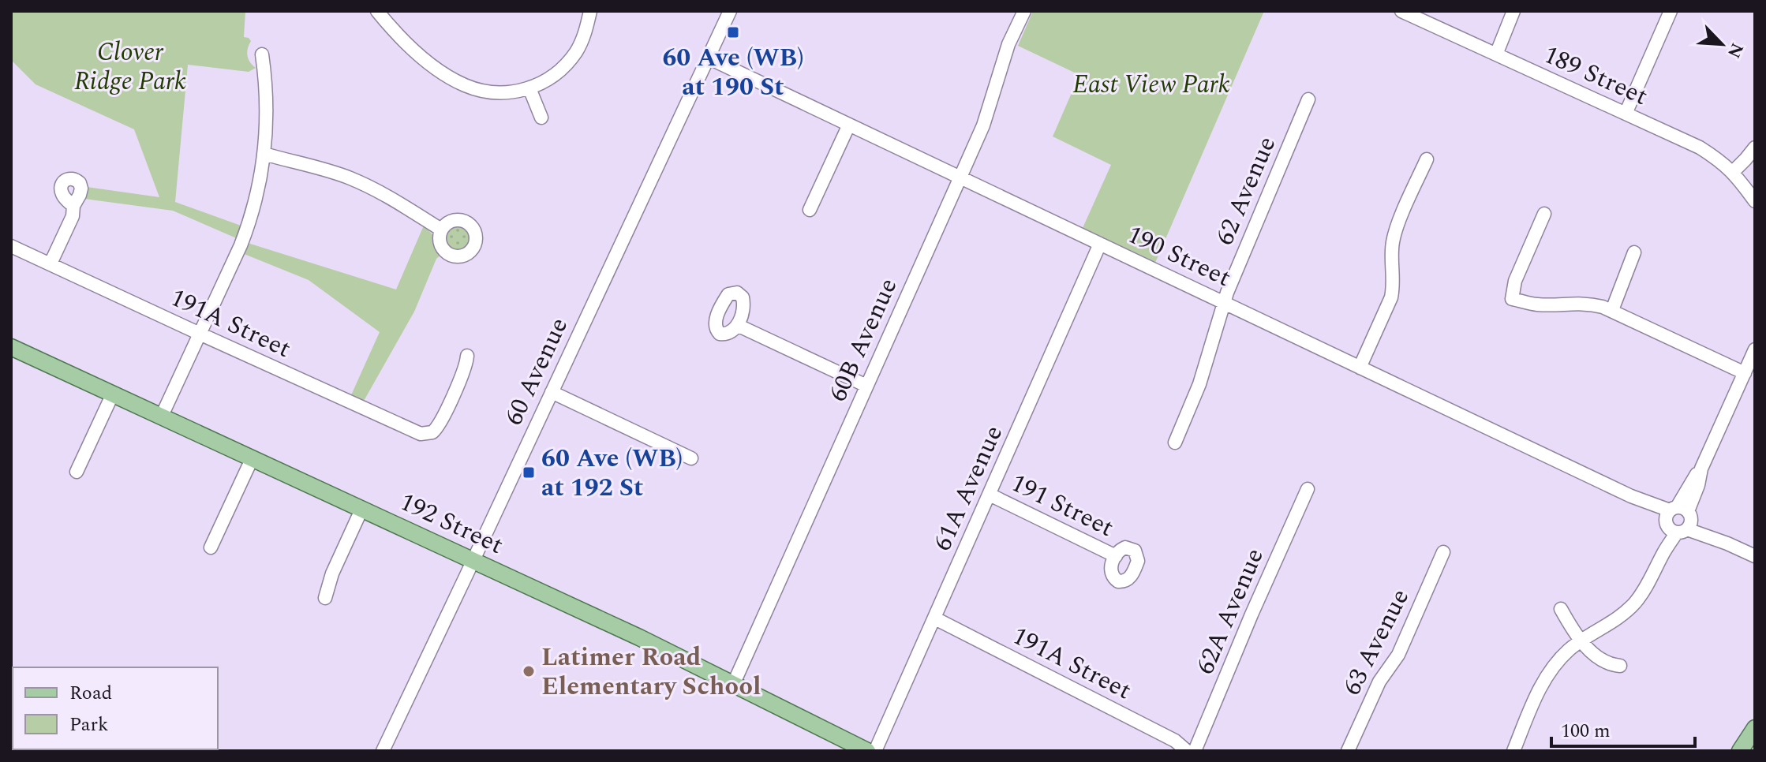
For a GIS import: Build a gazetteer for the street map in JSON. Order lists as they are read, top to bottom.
{
  "streets": {
    "main road": ["192 Street"],
    "street": [
      "189 Street",
      "62 Avenue",
      "190 Street",
      "191A Street",
      "60B Avenue",
      "60 Avenue",
      "61A Avenue",
      "191 Street",
      "62A Avenue",
      "63 Avenue"
    ]
  },
  "crossings": [
    ["62 Avenue", "190 Street"],
    ["190 Street", "60B Avenue"],
    ["190 Street", "60 Avenue"],
    ["190 Street", "61A Avenue"],
    ["191A Street", "61A Avenue"],
    ["60B Avenue", "192 Street"],
    ["60 Avenue", "192 Street"],
    ["61A Avenue", "191 Street"]
  ],
  "parks": ["Clover Ridge Park", "East View Park"],
  "places": {
    "transit": ["60 Ave (WB) at 190 St", "60 Ave (WB) at 192 St"],
    "other": ["Latimer Road Elementary School"]
  },
  "legend": ["Road", "Park"],
  "scale_bar": "100 m",
  "north": "bottom right"
}
